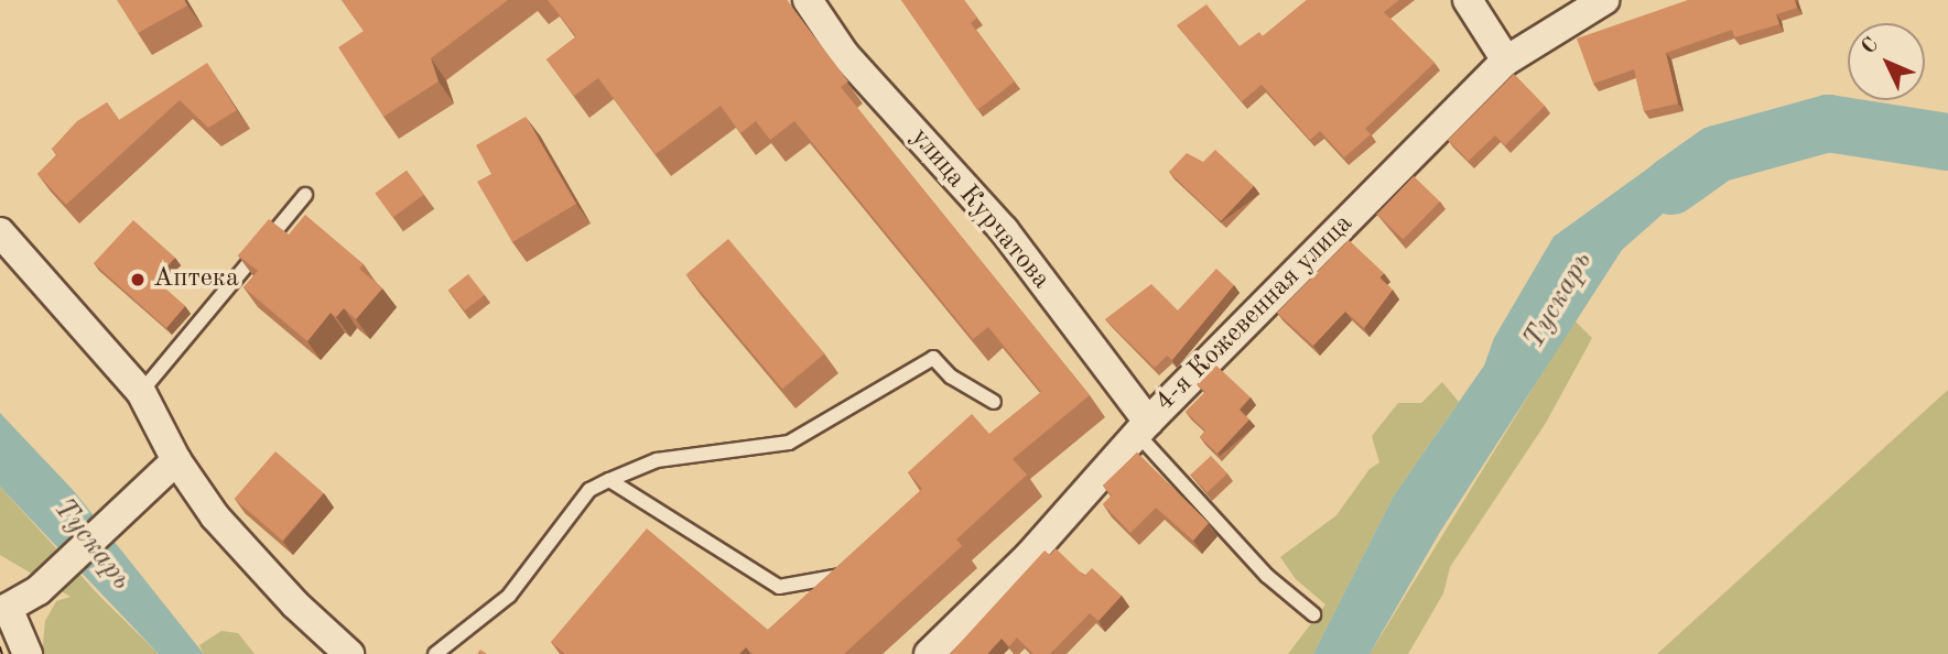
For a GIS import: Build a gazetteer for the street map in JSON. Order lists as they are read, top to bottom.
{
  "streets": {
    "street": ["улица Курчатова", "4-я Кожевенная улица"]
  },
  "crossings": [
    ["улица Курчатова", "4-я Кожевенная улица"]
  ],
  "water": ["Тускарь"],
  "places": ["Аптека"],
  "north": "top left"
}
